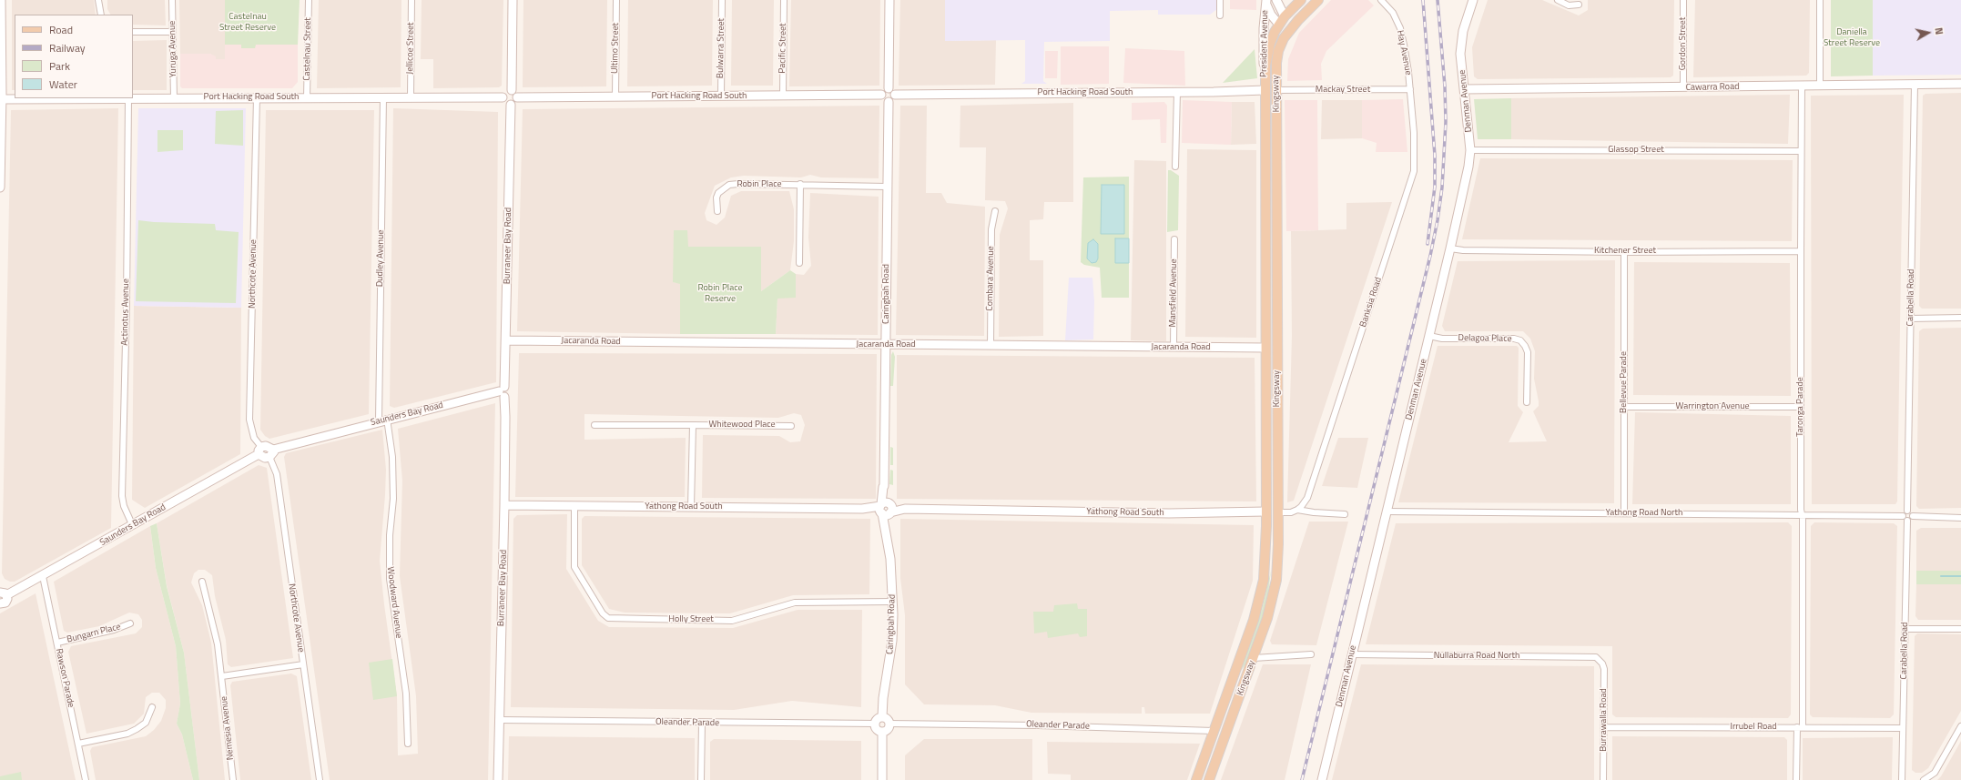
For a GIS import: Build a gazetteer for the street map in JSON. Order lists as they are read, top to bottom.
{
  "streets": {
    "main road": [
      "President Avenue",
      "Port Hacking Road South",
      "Kingsway",
      "Yathong Road South",
      "Oleander Parade"
    ],
    "street": [
      "Gordon Street",
      "Jellicoe Street",
      "Ultimo Street",
      "Bulwarra Street",
      "Pacific Street",
      "Yuruga Avenue",
      "Castelnau Street",
      "Hay Avenue",
      "Cawarra Road",
      "Mackay Street",
      "Denman Avenue",
      "Glassop Street",
      "Robin Place",
      "Burraneer Bay Road",
      "Kitchener Street",
      "Dudley Avenue",
      "Northcote Avenue",
      "Combara Avenue",
      "Mansfield Avenue",
      "Caringbah Road",
      "Carabella Road",
      "Banksia Road",
      "Actinotus Avenue",
      "Delagoa Place",
      "Jacaranda Road",
      "Bellevue Parade",
      "Warrington Avenue",
      "Taronga Parade",
      "Saunders Bay Road",
      "Whitewood Place",
      "Yathong Road North",
      "Woodward Avenue",
      "Holly Street",
      "Bungarn Place",
      "Nullaburra Road North",
      "Rawson Parade",
      "Burrawalla Road",
      "Irrubel Road",
      "Nemesia Avenue"
    ]
  },
  "crossings": [
    ["President Avenue", "Port Hacking Road South"],
    ["President Avenue", "Kingsway"],
    ["Gordon Street", "Cawarra Road"],
    ["Jellicoe Street", "Port Hacking Road South"],
    ["Ultimo Street", "Port Hacking Road South"],
    ["Bulwarra Street", "Port Hacking Road South"],
    ["Pacific Street", "Port Hacking Road South"],
    ["Yuruga Avenue", "Port Hacking Road South"],
    ["Castelnau Street", "Port Hacking Road South"],
    ["Hay Avenue", "Mackay Street"],
    ["Hay Avenue", "Banksia Road"],
    ["Cawarra Road", "Denman Avenue"],
    ["Cawarra Road", "Carabella Road"],
    ["Cawarra Road", "Taronga Parade"],
    ["Mackay Street", "Port Hacking Road South"],
    ["Mackay Street", "Kingsway"],
    ["Mackay Street", "Banksia Road"],
    ["Port Hacking Road South", "Kingsway"],
    ["Port Hacking Road South", "Burraneer Bay Road"],
    ["Port Hacking Road South", "Dudley Avenue"],
    ["Port Hacking Road South", "Northcote Avenue"],
    ["Port Hacking Road South", "Caringbah Road"],
    ["Port Hacking Road South", "Actinotus Avenue"],
    ["Kingsway", "Jacaranda Road"],
    ["Kingsway", "Yathong Road South"],
    ["Kingsway", "Oleander Parade"],
    ["Denman Avenue", "Glassop Street"],
    ["Denman Avenue", "Kitchener Street"],
    ["Denman Avenue", "Delagoa Place"],
    ["Denman Avenue", "Yathong Road North"],
    ["Denman Avenue", "Nullaburra Road North"],
    ["Glassop Street", "Taronga Parade"],
    ["Robin Place", "Caringbah Road"],
    ["Burraneer Bay Road", "Jacaranda Road"],
    ["Burraneer Bay Road", "Saunders Bay Road"],
    ["Burraneer Bay Road", "Yathong Road South"],
    ["Burraneer Bay Road", "Oleander Parade"],
    ["Kitchener Street", "Bellevue Parade"],
    ["Kitchener Street", "Taronga Parade"],
    ["Dudley Avenue", "Saunders Bay Road"],
    ["Dudley Avenue", "Woodward Avenue"],
    ["Northcote Avenue", "Saunders Bay Road"],
    ["Combara Avenue", "Jacaranda Road"],
    ["Mansfield Avenue", "Jacaranda Road"],
    ["Caringbah Road", "Jacaranda Road"],
    ["Caringbah Road", "Yathong Road South"],
    ["Caringbah Road", "Holly Street"],
    ["Caringbah Road", "Oleander Parade"],
    ["Carabella Road", "Yathong Road North"],
    ["Carabella Road", "Irrubel Road"],
    ["Banksia Road", "Yathong Road South"],
    ["Actinotus Avenue", "Saunders Bay Road"],
    ["Bellevue Parade", "Warrington Avenue"],
    ["Bellevue Parade", "Yathong Road North"],
    ["Warrington Avenue", "Taronga Parade"],
    ["Taronga Parade", "Yathong Road North"],
    ["Taronga Parade", "Irrubel Road"],
    ["Saunders Bay Road", "Woodward Avenue"],
    ["Saunders Bay Road", "Rawson Parade"],
    ["Yathong Road South", "Holly Street"],
    ["Bungarn Place", "Rawson Parade"],
    ["Nullaburra Road North", "Burrawalla Road"],
    ["Burrawalla Road", "Irrubel Road"]
  ],
  "parks": ["Castelnau Street Reserve", "Daniella Street Reserve", "Robin Place Reserve"],
  "legend": [
    "Road",
    "Railway",
    "Park",
    "Water"
  ],
  "north": "right"
}
